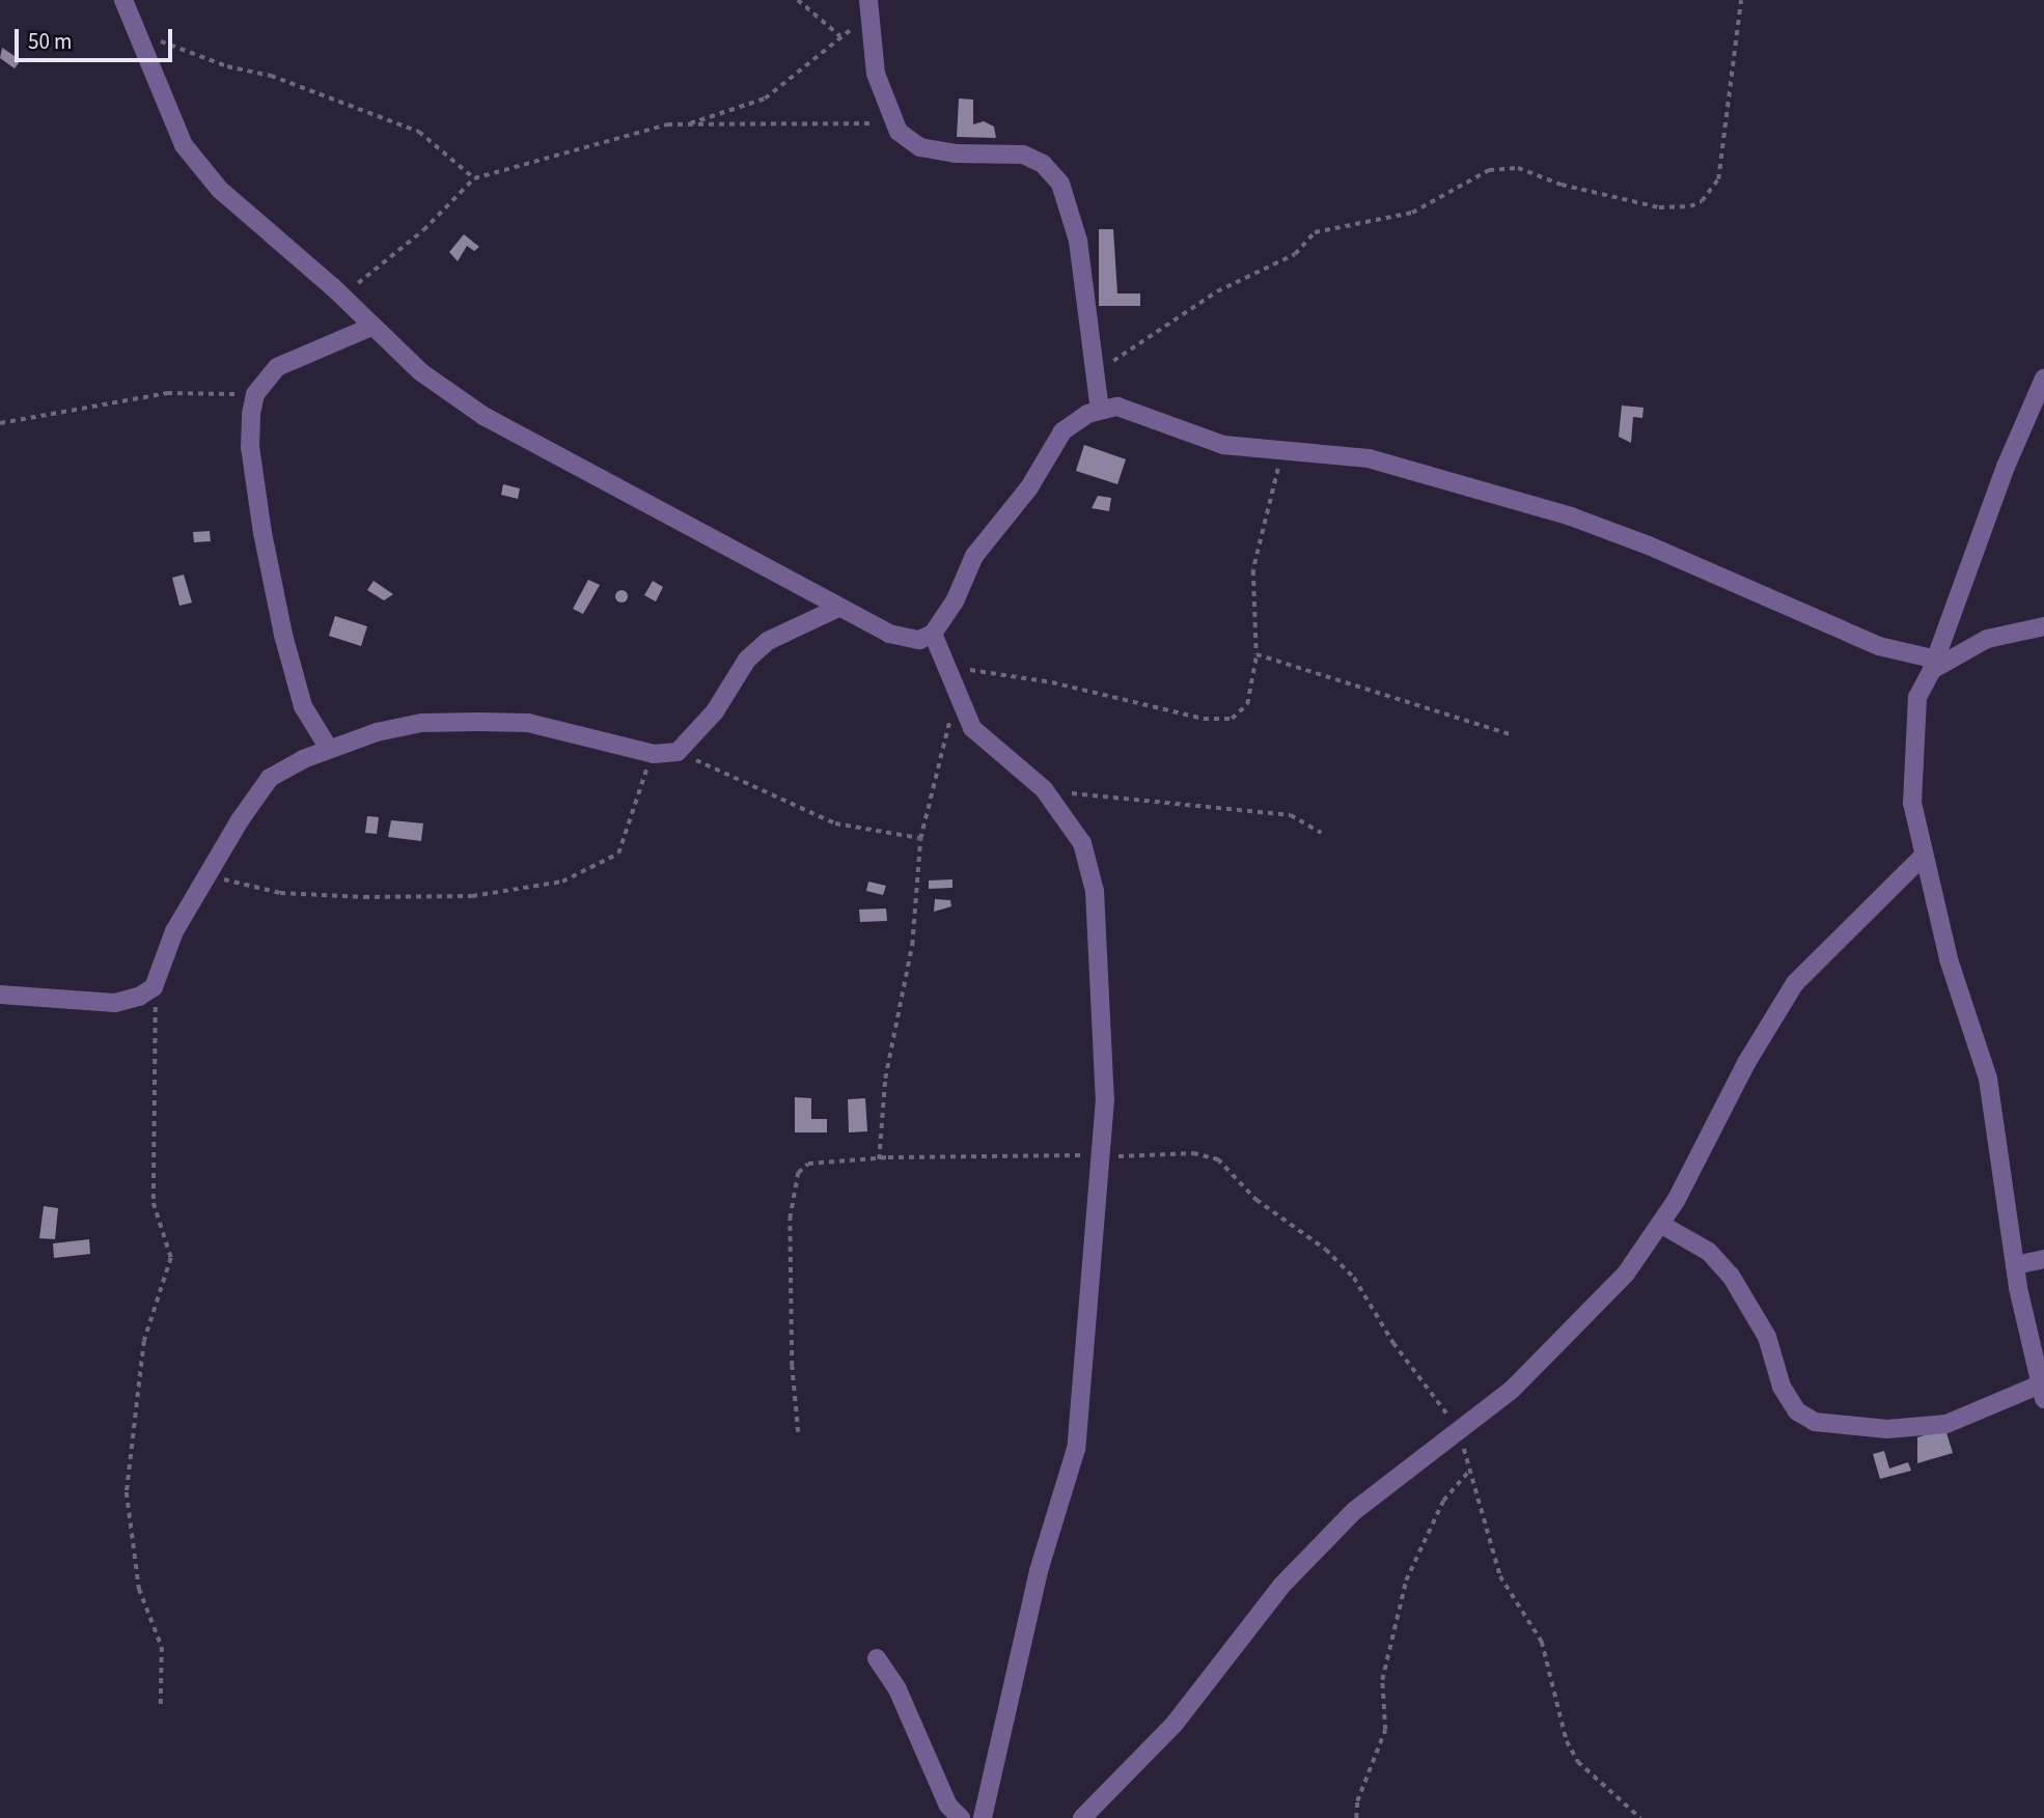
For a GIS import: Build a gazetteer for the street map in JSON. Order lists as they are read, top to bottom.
{
  "scale_bar": "50 m"
}
